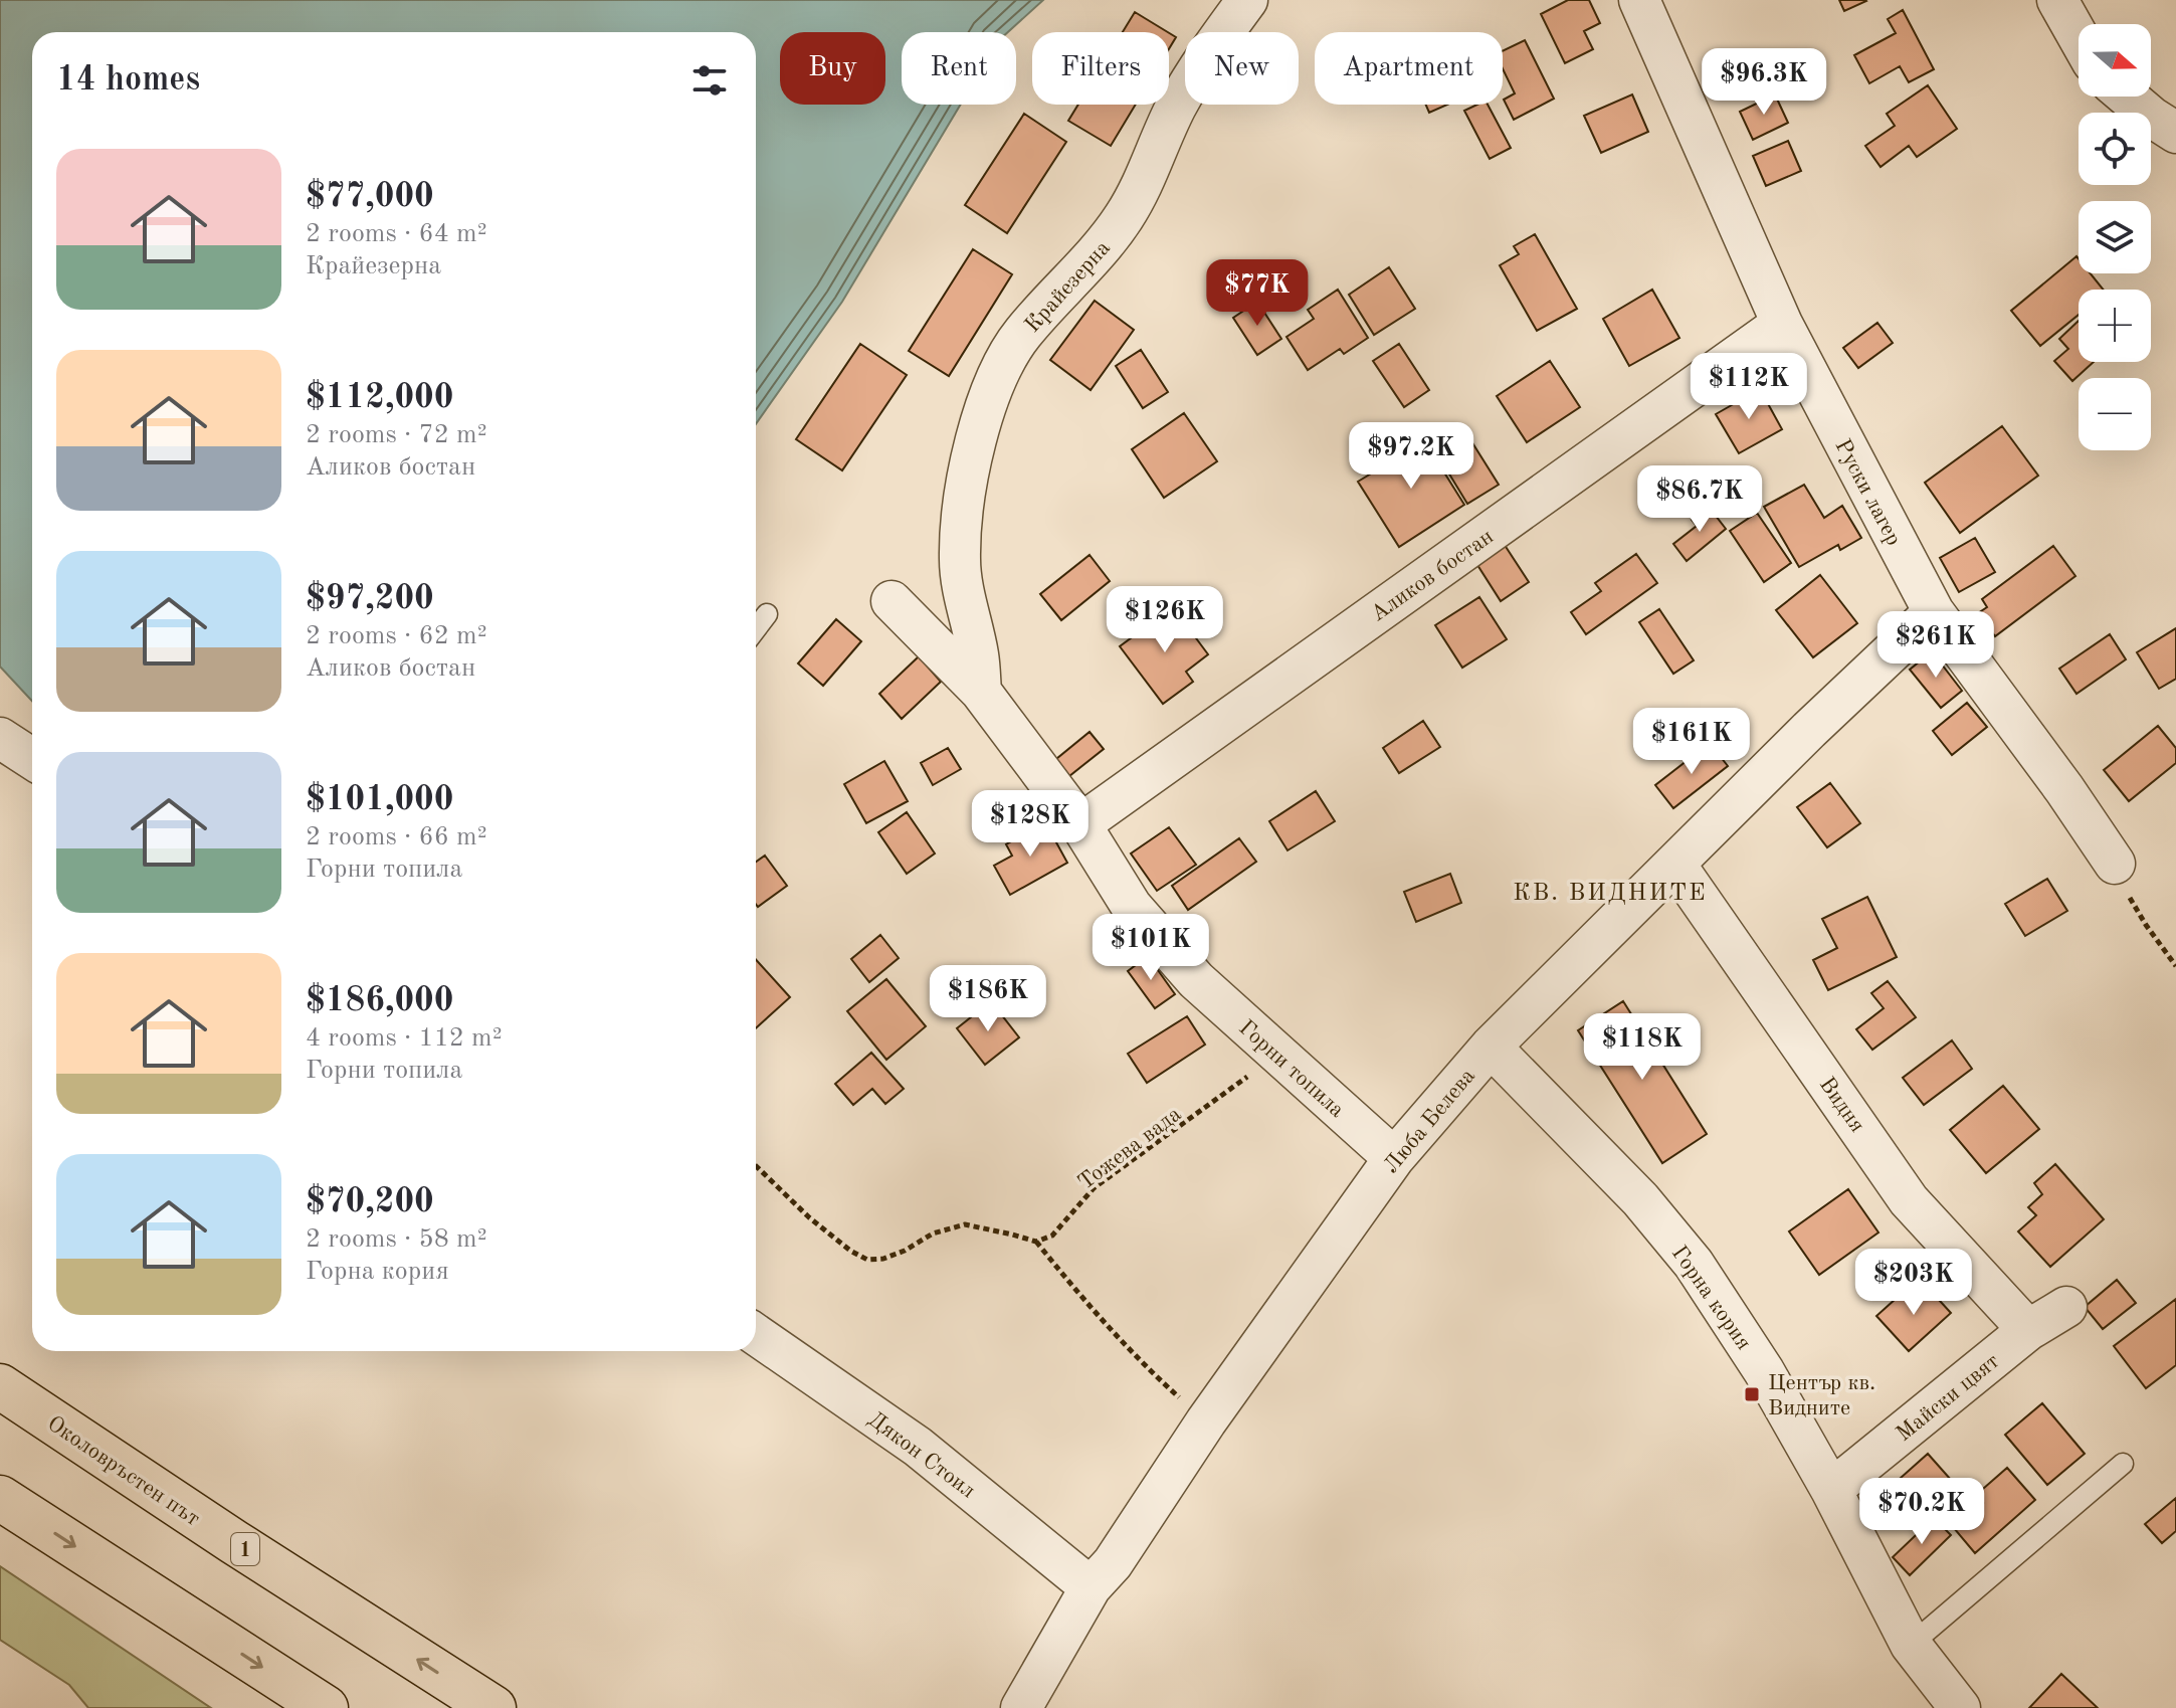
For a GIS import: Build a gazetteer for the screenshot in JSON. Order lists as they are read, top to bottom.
{
  "streets": {
    "highway": ["Околовръстен път", "1"],
    "street": [
      "Крайезерна",
      "Руски лагер",
      "Аликов бостан",
      "Горни топила",
      "Видня",
      "Люба Белева",
      "Горна кория",
      "Майски цвят",
      "Дякон Стоил"
    ],
    "path": ["Тожева вада"]
  },
  "crossings": [
    ["Крайезерна", "Горни топила"],
    ["Руски лагер", "Аликов бостан"],
    ["Руски лагер", "Люба Белева"],
    ["Аликов бостан", "Горни топила"],
    ["Горни топила", "Люба Белева"],
    ["Горни топила", "Тожева вада"],
    ["Видня", "Люба Белева"],
    ["Видня", "Майски цвят"],
    ["Люба Белева", "Горна кория"],
    ["Люба Белева", "Дякон Стоил"],
    ["Горна кория", "Майски цвят"]
  ],
  "districts": ["КВ. ВИДНИТЕ"],
  "places": {
    "transit": ["Център кв. Видните"]
  },
  "north": "right",
  "page": {
    "map_buttons": ["+", "−"],
    "chip": [
      "Buy",
      "Rent",
      "Filters",
      "New",
      "Apartment"
    ],
    "heading": "14 homes",
    "price": [
      "$96.3K",
      "$77K",
      "$112K",
      "$97.2K",
      "$86.7K",
      "$126K",
      "$261K",
      "$161K",
      "$128K",
      "$101K",
      "$186K",
      "$118K",
      "$203K",
      "$70.2K"
    ],
    "list": [
      {
        "name": "$77,000",
        "note": "2 rooms · 64 m² · Крайезерна"
      },
      {
        "name": "$112,000",
        "note": "2 rooms · 72 m² · Аликов бостан"
      },
      {
        "name": "$97,200",
        "note": "2 rooms · 62 m² · Аликов бостан"
      },
      {
        "name": "$101,000",
        "note": "2 rooms · 66 m² · Горни топила"
      },
      {
        "name": "$186,000",
        "note": "4 rooms · 112 m² · Горни топила"
      },
      {
        "name": "$70,200",
        "note": "2 rooms · 58 m² · Горна кория"
      }
    ]
  }
}
